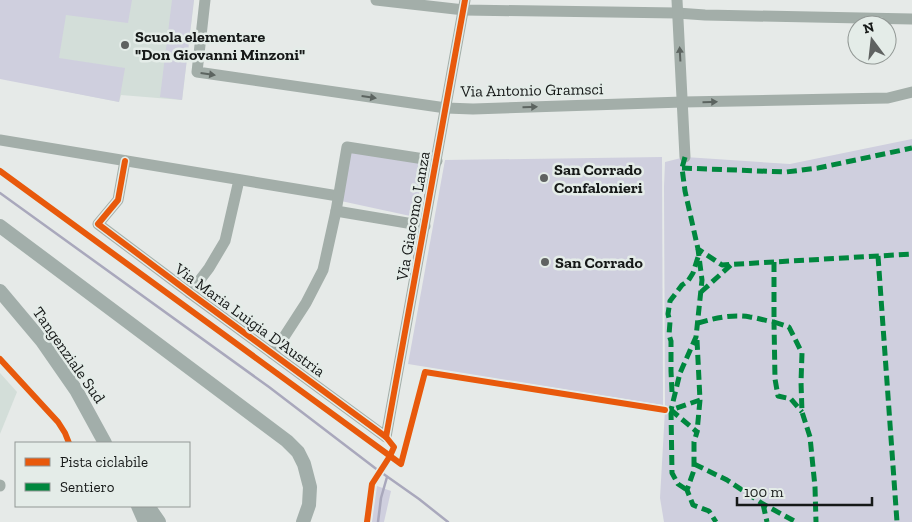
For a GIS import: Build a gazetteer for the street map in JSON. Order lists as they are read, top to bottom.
{
  "streets": {
    "main road": ["Tangenziale Sud"],
    "street": ["Via Antonio Gramsci", "Via Giacomo Lanza", "Via Maria Luigia D'Austria"]
  },
  "crossings": [
    ["Via Antonio Gramsci", "Via Giacomo Lanza"],
    ["Via Giacomo Lanza", "Via Maria Luigia D'Austria"]
  ],
  "places": ["Scuola elementare \"Don Giovanni Minzoni\"", "San Corrado Confalonieri", "San Corrado"],
  "legend": ["Pista ciclabile", "Sentiero"],
  "scale_bar": "100 m",
  "north": "top"
}
